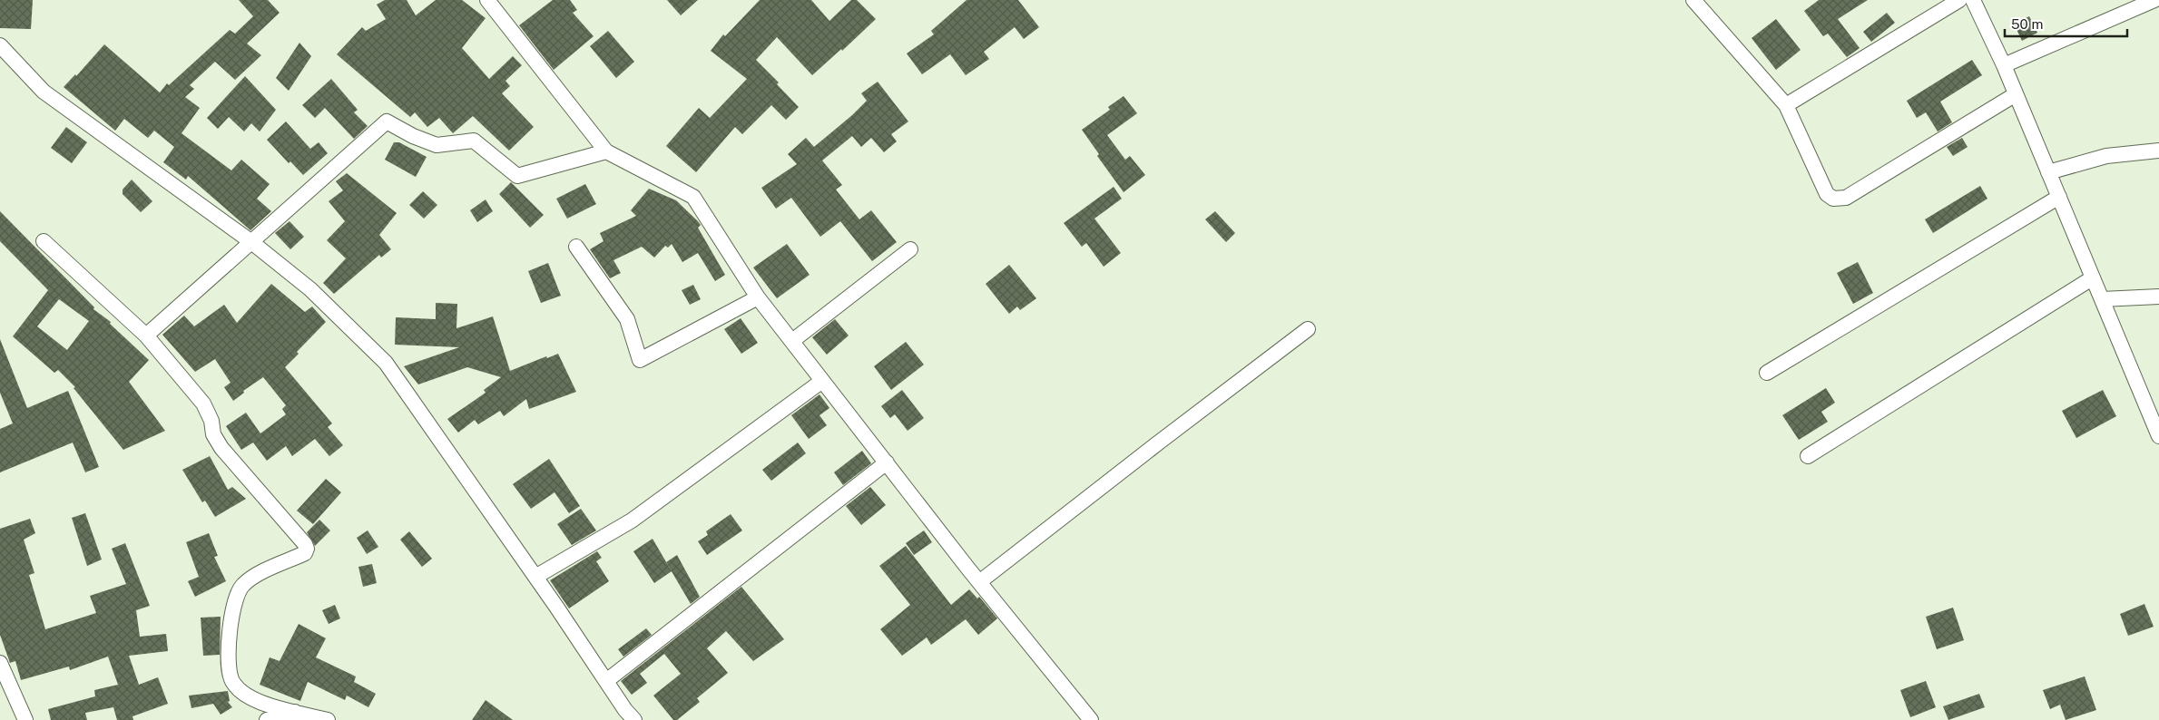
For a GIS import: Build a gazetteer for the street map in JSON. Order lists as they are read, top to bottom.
{
  "scale_bar": "50 m"
}
